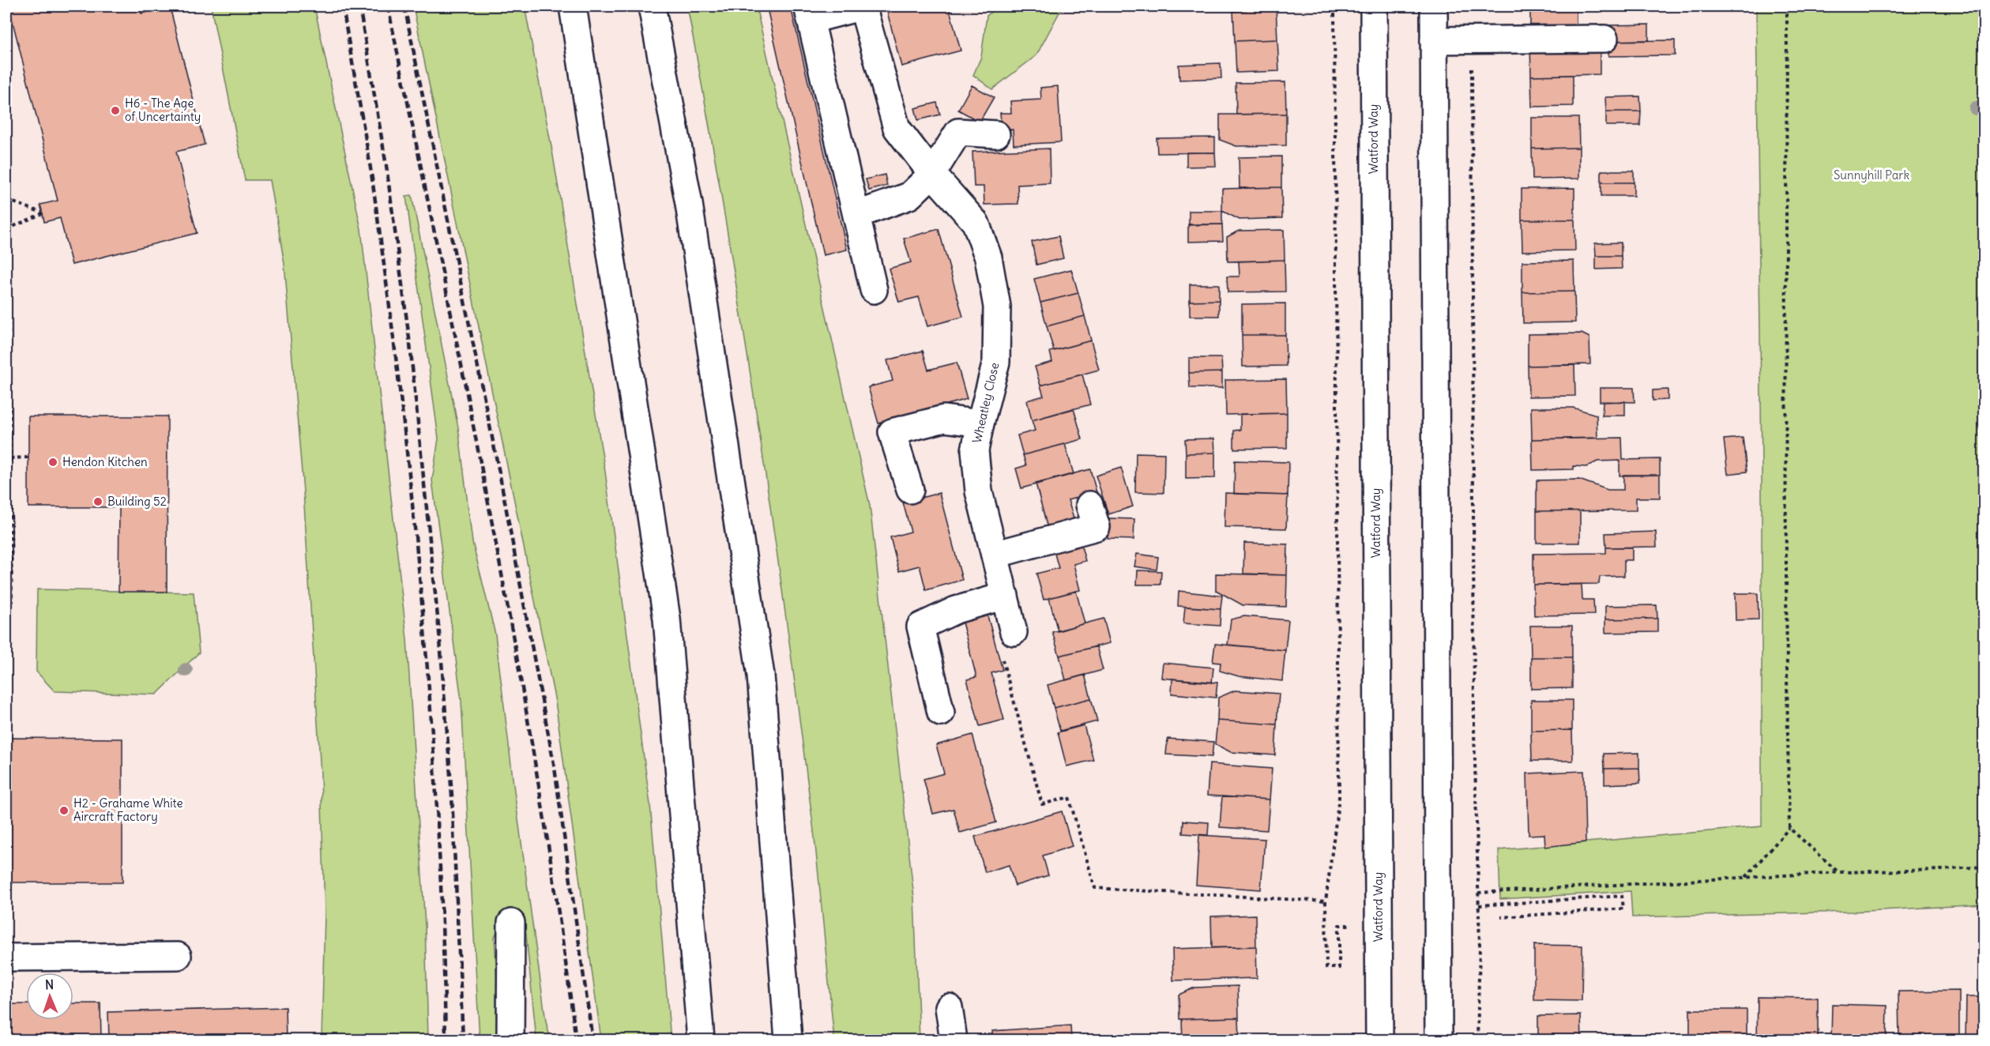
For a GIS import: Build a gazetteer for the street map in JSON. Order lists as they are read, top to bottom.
{
  "streets": {
    "main road": ["Watford Way", "Wheatley Close"]
  },
  "parks": ["Sunnyhill Park"],
  "places": [
    "H6 - The Age of Uncertainty",
    "Hendon Kitchen",
    "Building 52",
    "H2 - Grahame White Aircraft Factory"
  ],
  "north": "top"
}
